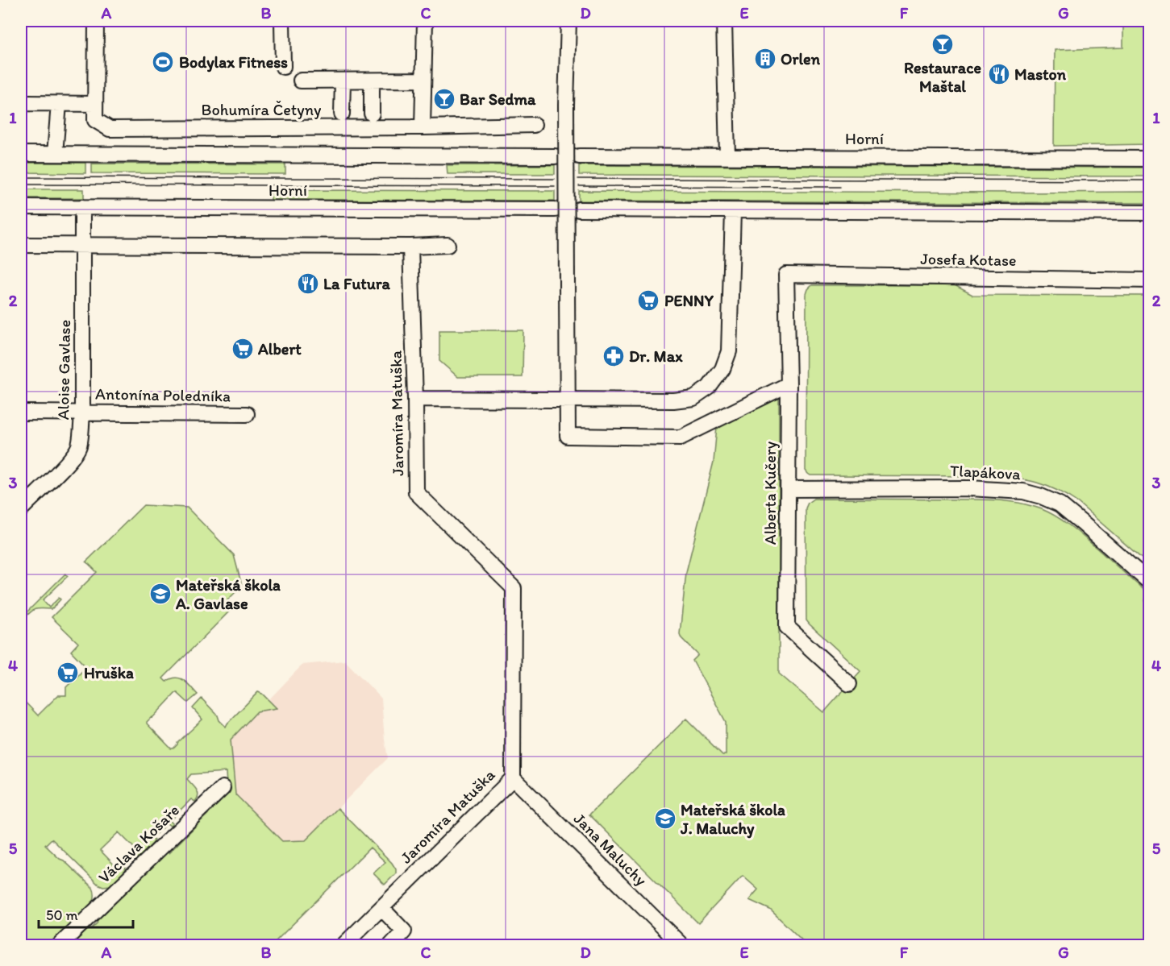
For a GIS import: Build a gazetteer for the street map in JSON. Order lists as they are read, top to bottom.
{
  "streets": {
    "street": [
      "Bohumíra Četyny",
      "Horní",
      "Josefa Kotase",
      "Aloise Gavlase",
      "Antonína Poledníka",
      "Jaromíra Matuška",
      "Tlapákova",
      "Alberta Kučery",
      "Václava Košaře",
      "Jana Maluchy"
    ]
  },
  "crossings": [
    ["Horní", "Aloise Gavlase"],
    ["Josefa Kotase", "Alberta Kučery"],
    ["Aloise Gavlase", "Antonína Poledníka"],
    ["Jaromíra Matuška", "Jana Maluchy"],
    ["Tlapákova", "Alberta Kučery"]
  ],
  "places": {
    "bar": ["Restaurace Maštal", "Bar Sedma"],
    "building": ["Orlen"],
    "sports": ["Bodylax Fitness"],
    "restaurant": ["Maston", "La Futura"],
    "supermarket": ["PENNY", "Albert", "Hruška"],
    "pharmacy": ["Dr. Max"],
    "school or university": ["Mateřská škola A. Gavlase", "Mateřská škola J. Maluchy"]
  },
  "scale_bar": "50 m",
  "grid": {
    "columns": [
      "A",
      "B",
      "C",
      "D",
      "E",
      "F",
      "G"
    ],
    "rows": [
      "1",
      "2",
      "3",
      "4",
      "5"
    ]
  }
}
